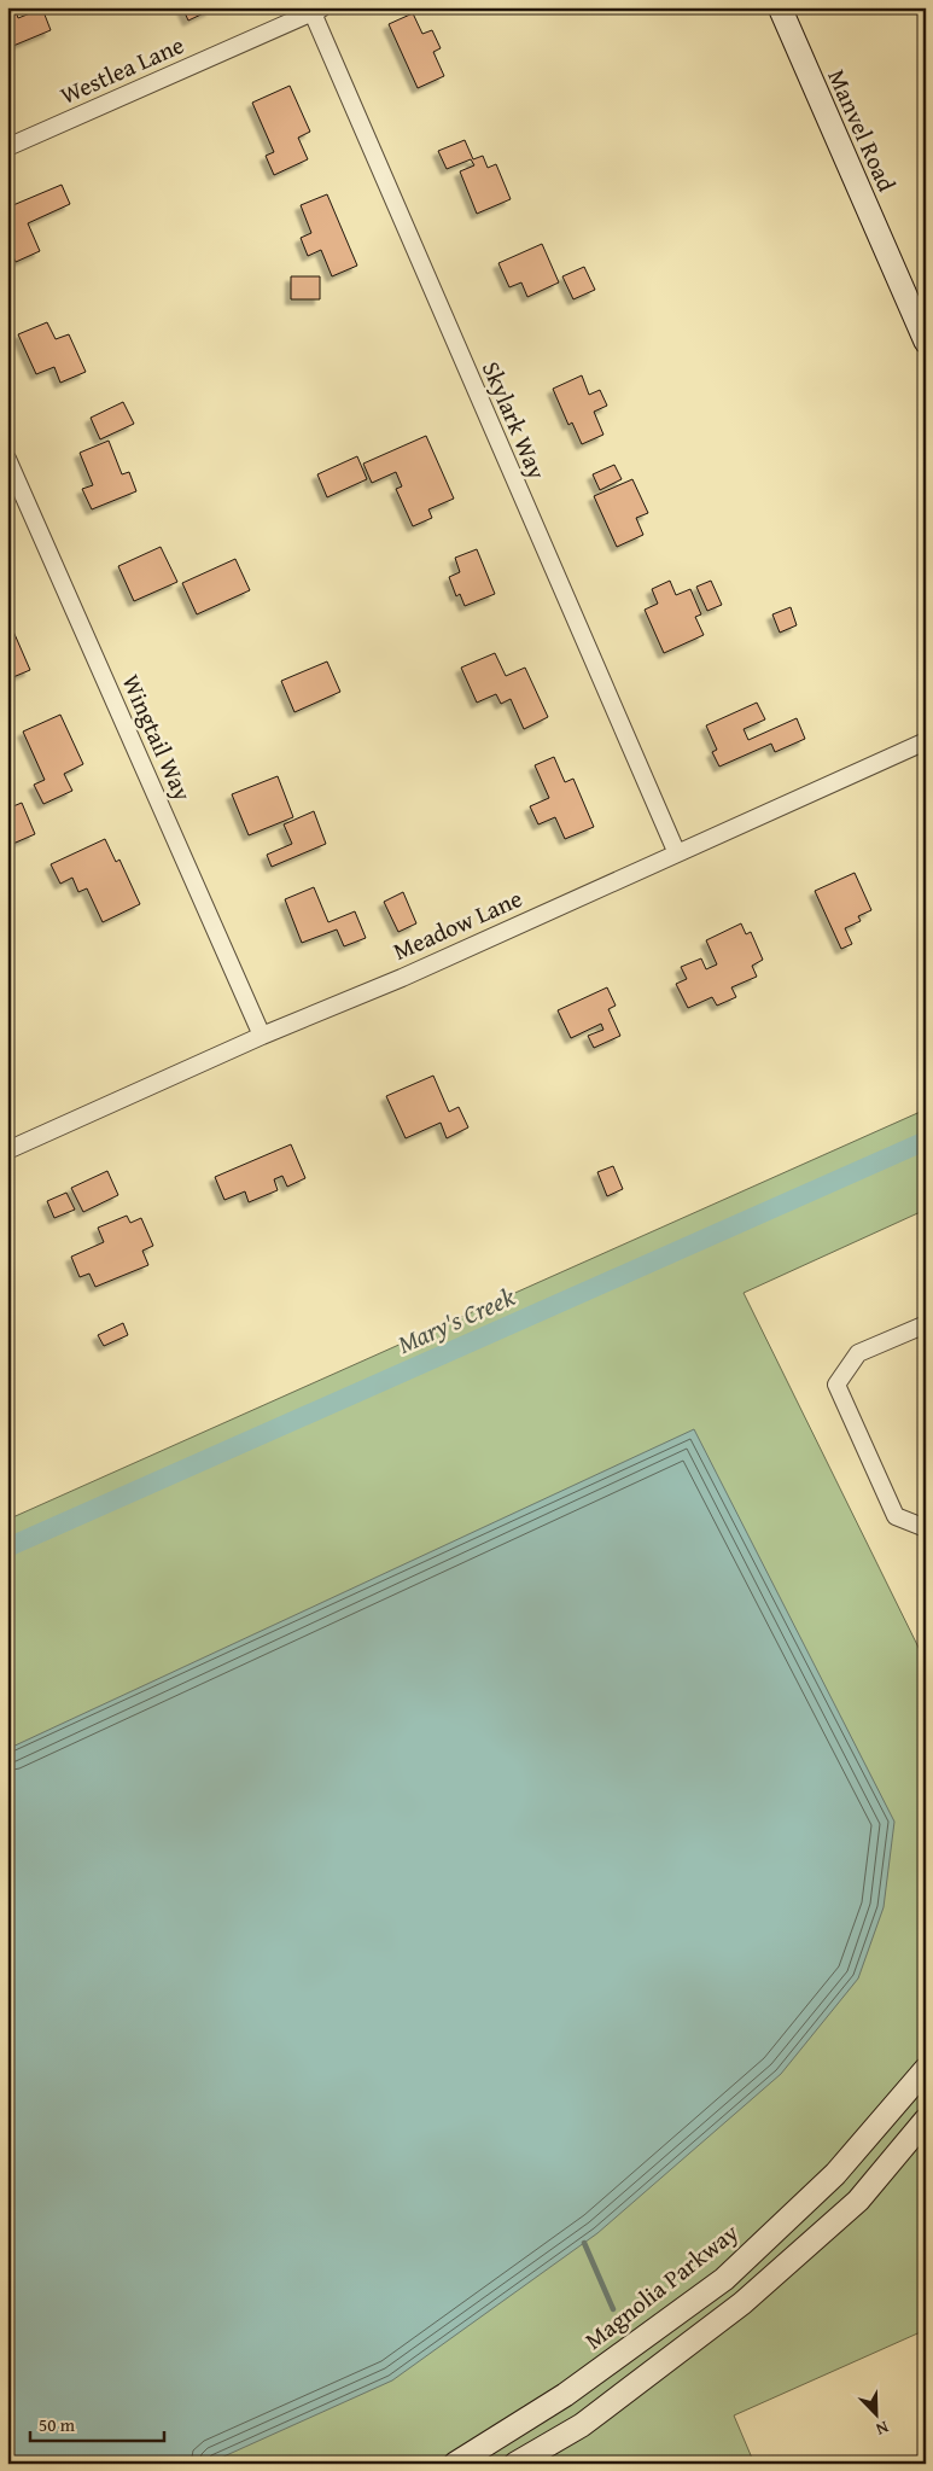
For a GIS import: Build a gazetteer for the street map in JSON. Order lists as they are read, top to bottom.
{
  "streets": {
    "street": [
      "Westlea Lane",
      "Manvel Road",
      "Skylark Way",
      "Wingtail Way",
      "Meadow Lane",
      "Magnolia Parkway"
    ]
  },
  "crossings": [
    ["Westlea Lane", "Skylark Way"],
    ["Skylark Way", "Meadow Lane"],
    ["Wingtail Way", "Meadow Lane"]
  ],
  "water": ["Mary's Creek"],
  "scale_bar": "50 m",
  "north": "bottom right"
}
